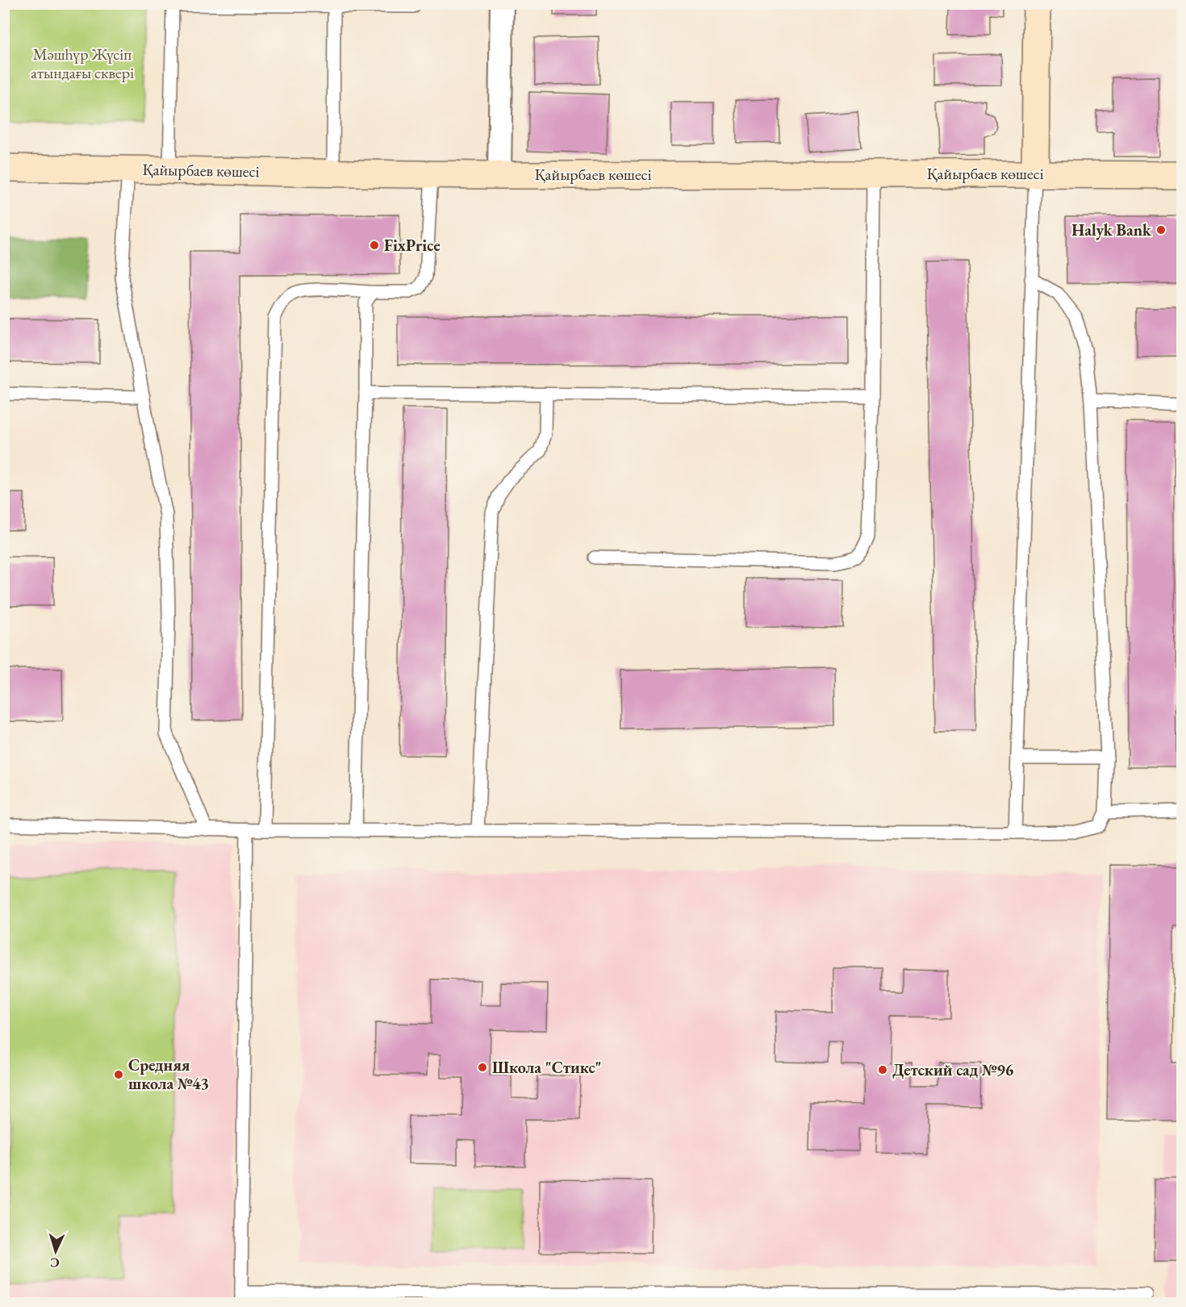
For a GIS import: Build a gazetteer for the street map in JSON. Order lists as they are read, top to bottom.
{
  "streets": {
    "street": ["Қайырбаев көшесі"]
  },
  "parks": ["Мәшһүр Жүсіп атындағы сквері"],
  "places": [
    "Halyk Bank",
    "FixPrice",
    "Школа \"Стикс\"",
    "Детский сад №96",
    "Средняя школа №43"
  ],
  "north": "bottom"
}
